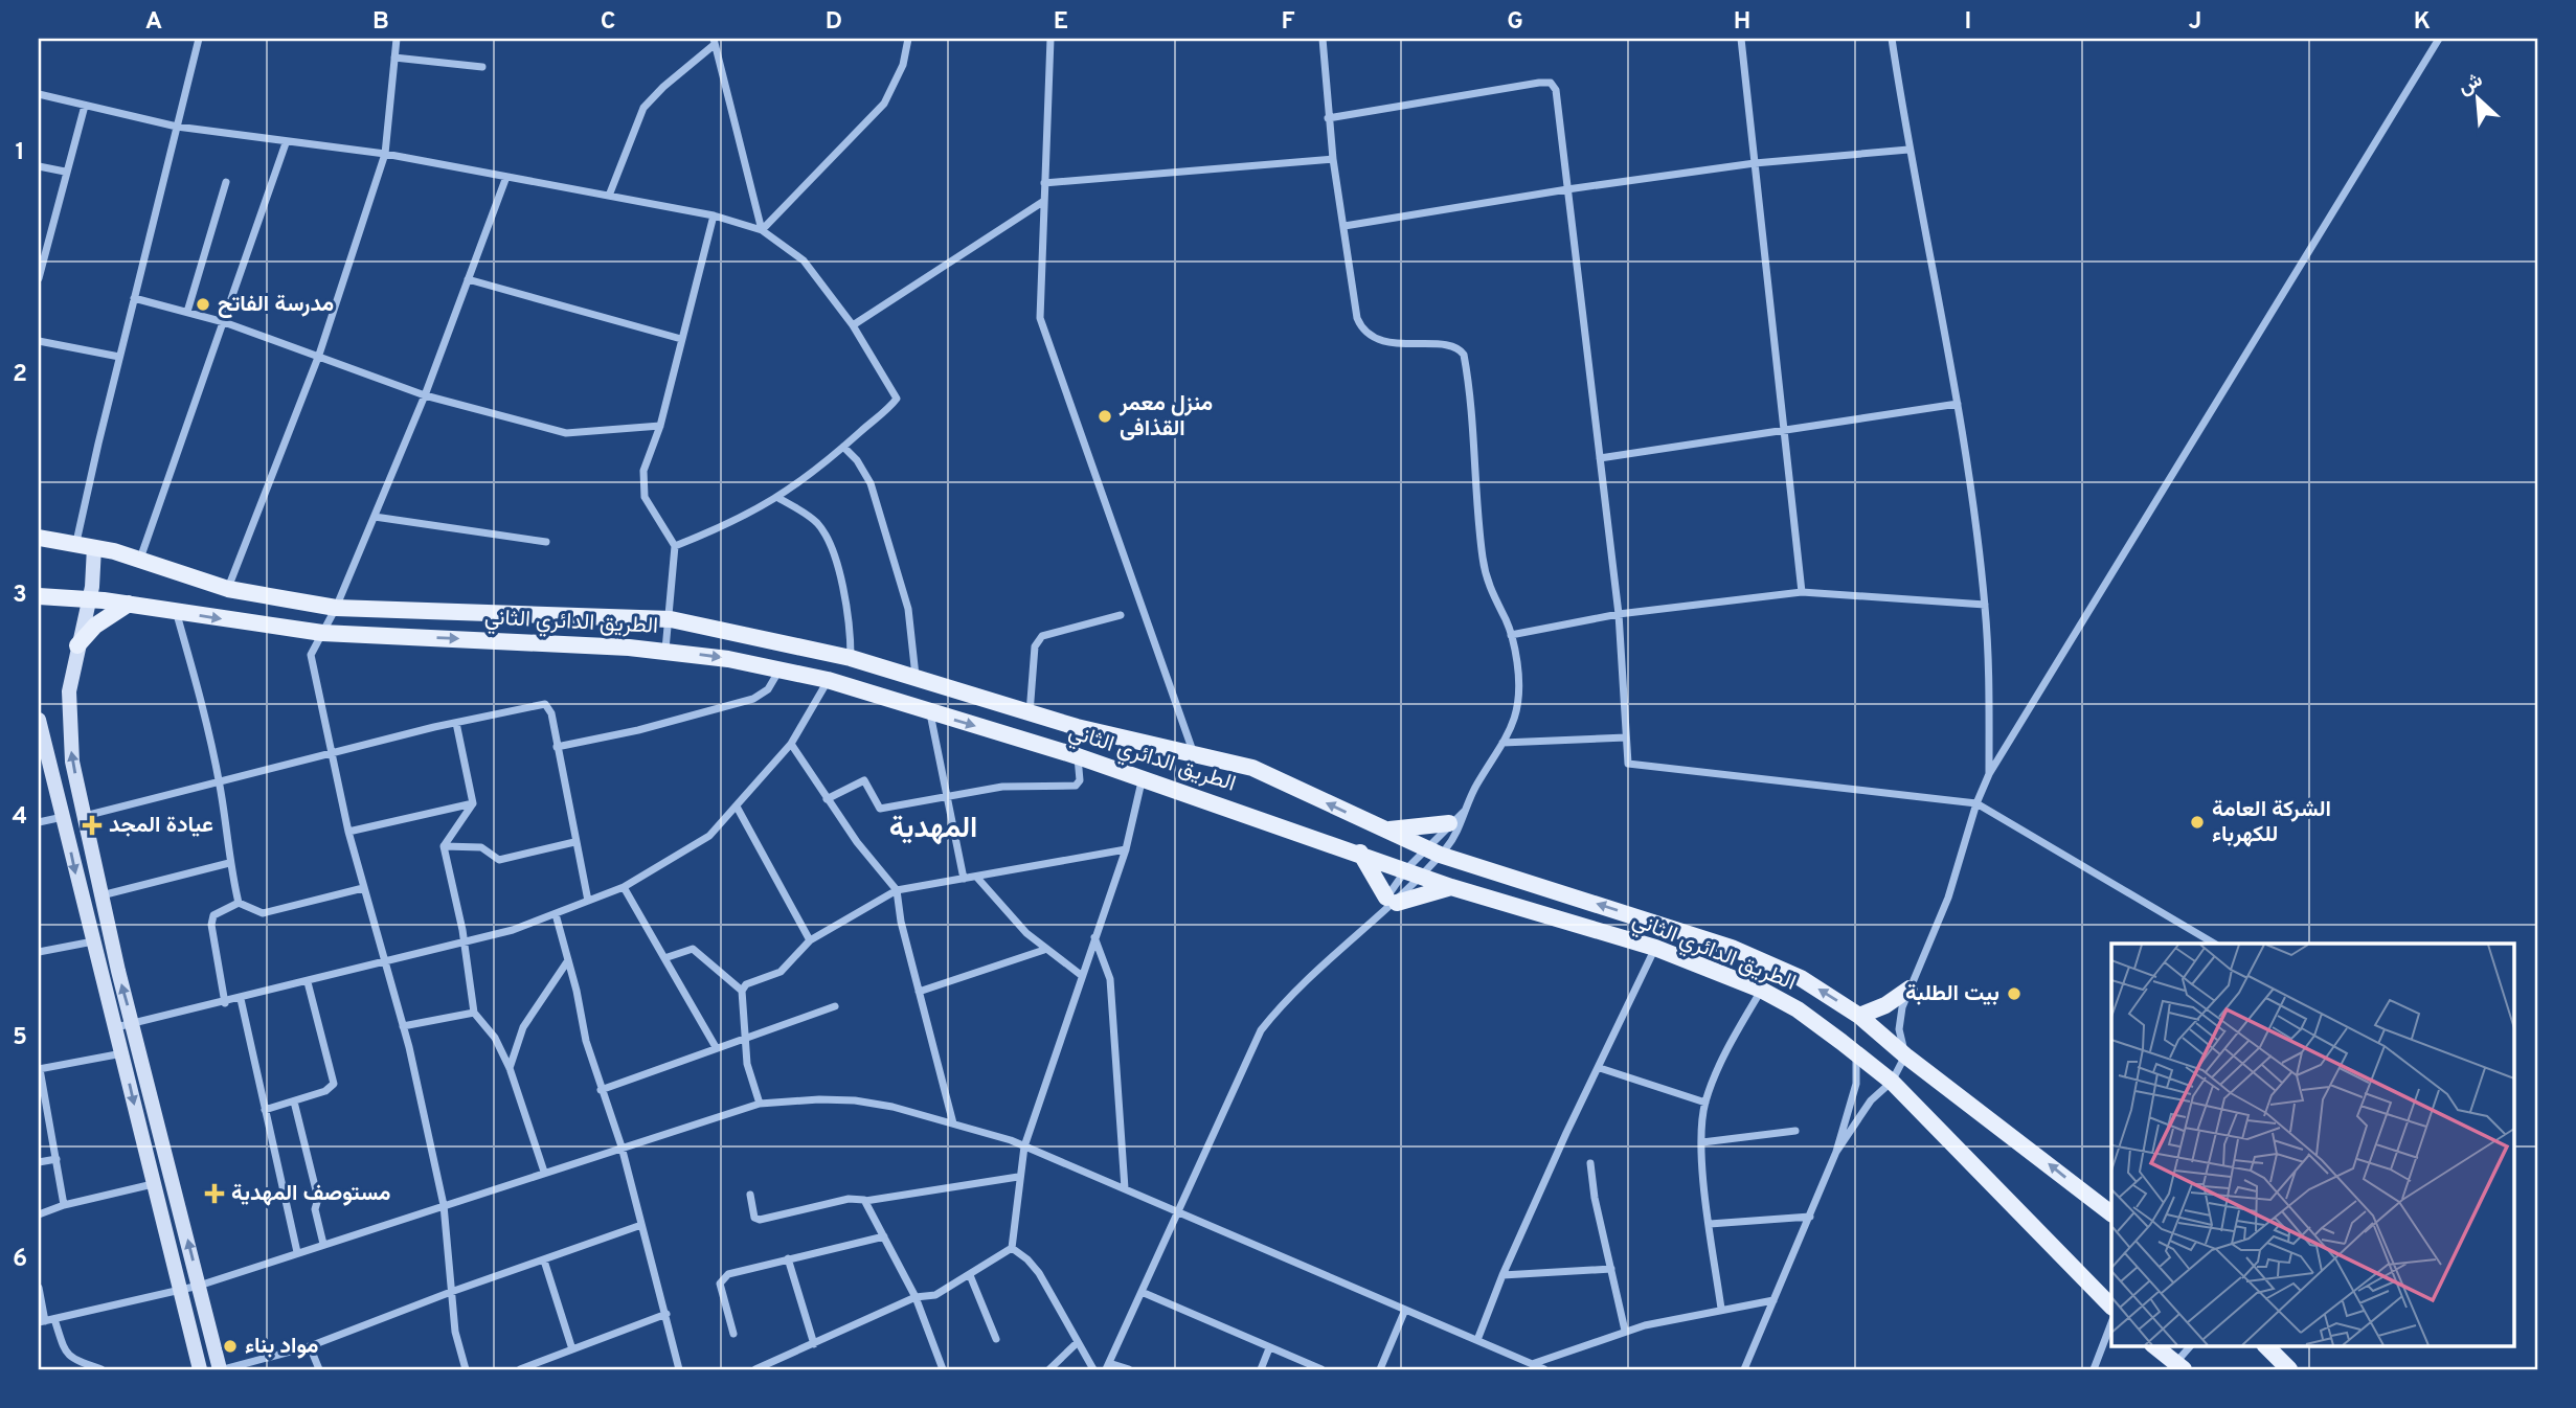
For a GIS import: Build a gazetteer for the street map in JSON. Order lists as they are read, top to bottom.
{
  "streets": {
    "main road": ["الطريق الدائري الثاني"]
  },
  "districts": ["المهدية"],
  "places": {
    "other": [
      "مدرسة الفاتح",
      "منزل معمر القذافى",
      "الشركة العامة للكهرباء",
      "بيت الطلبة",
      "مواد بناء"
    ],
    "health": ["عيادة المجد", "مستوصف المهدية"]
  },
  "north": "top left",
  "grid": {
    "columns": [
      "A",
      "B",
      "C",
      "D",
      "E",
      "F",
      "G",
      "H",
      "I",
      "J",
      "K"
    ],
    "rows": [
      "1",
      "2",
      "3",
      "4",
      "5",
      "6"
    ]
  }
}
